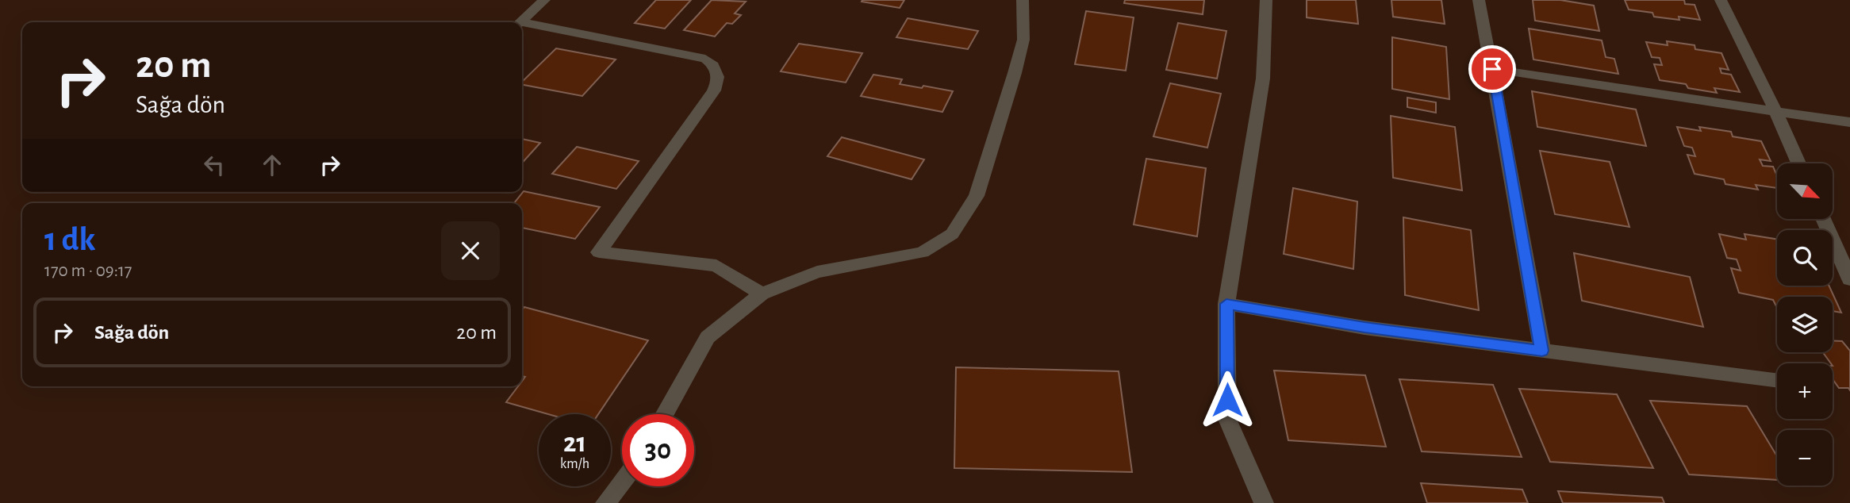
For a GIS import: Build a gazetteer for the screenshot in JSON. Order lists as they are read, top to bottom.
{
  "north": "bottom right",
  "page": {
    "turn": ["20 m", "Sağa dön"],
    "map_buttons": ["+", "−"],
    "heading": ["1 dk", "170 m · 09:17"],
    "list": [
      {
        "name": "Sağa dön",
        "value": "20 m"
      }
    ],
    "speed": "21 km/h",
    "limit": "30"
  }
}
